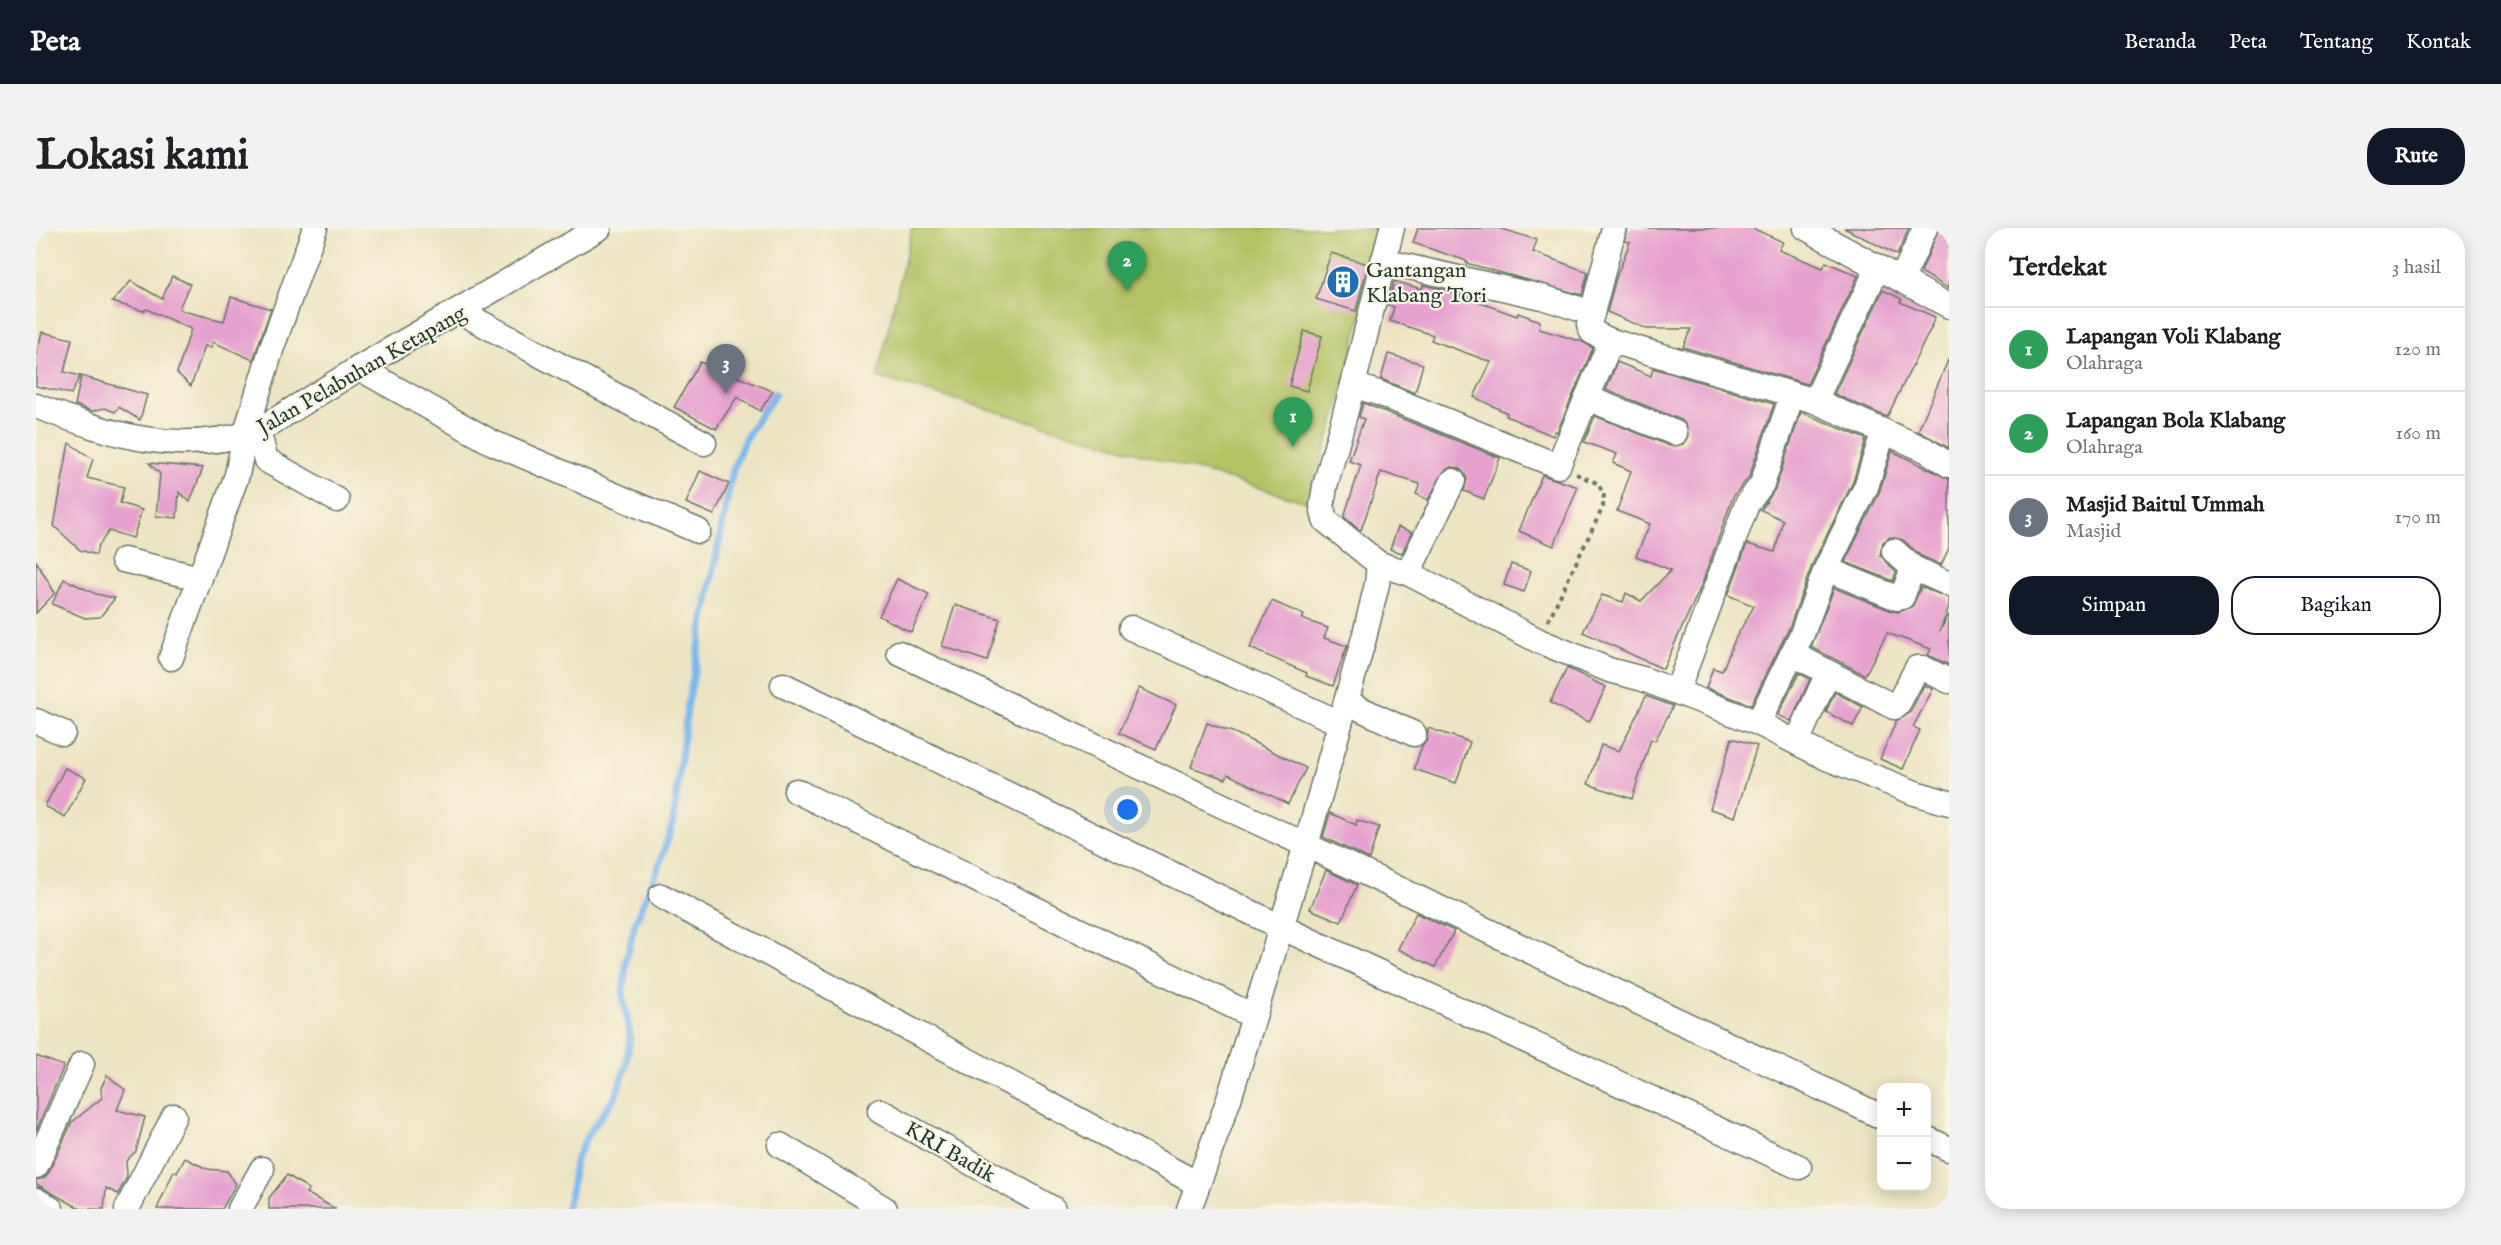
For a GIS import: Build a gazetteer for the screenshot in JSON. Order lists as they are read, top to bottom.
{
  "streets": {
    "street": ["Jalan Pelabuhan Ketapang", "KRI Badik"]
  },
  "places": {
    "building": ["Gantangan Klabang Tori"]
  },
  "page": {
    "header": "Peta",
    "nav": [
      "Beranda",
      "Peta",
      "Tentang",
      "Kontak"
    ],
    "buttons": [
      "Rute",
      ["Simpan", "Bagikan"]
    ],
    "title": "Lokasi kami",
    "heading": ["Terdekat", "3 hasil"],
    "pins": ["2", "3", "1"],
    "list": [
      {
        "mark": "1",
        "name": "Lapangan Voli Klabang",
        "note": "Olahraga",
        "value": "120 m"
      },
      {
        "mark": "2",
        "name": "Lapangan Bola Klabang",
        "note": "Olahraga",
        "value": "160 m"
      },
      {
        "mark": "3",
        "name": "Masjid Baitul Ummah",
        "note": "Masjid",
        "value": "170 m"
      }
    ],
    "map_buttons": ["+", "−"]
  }
}
